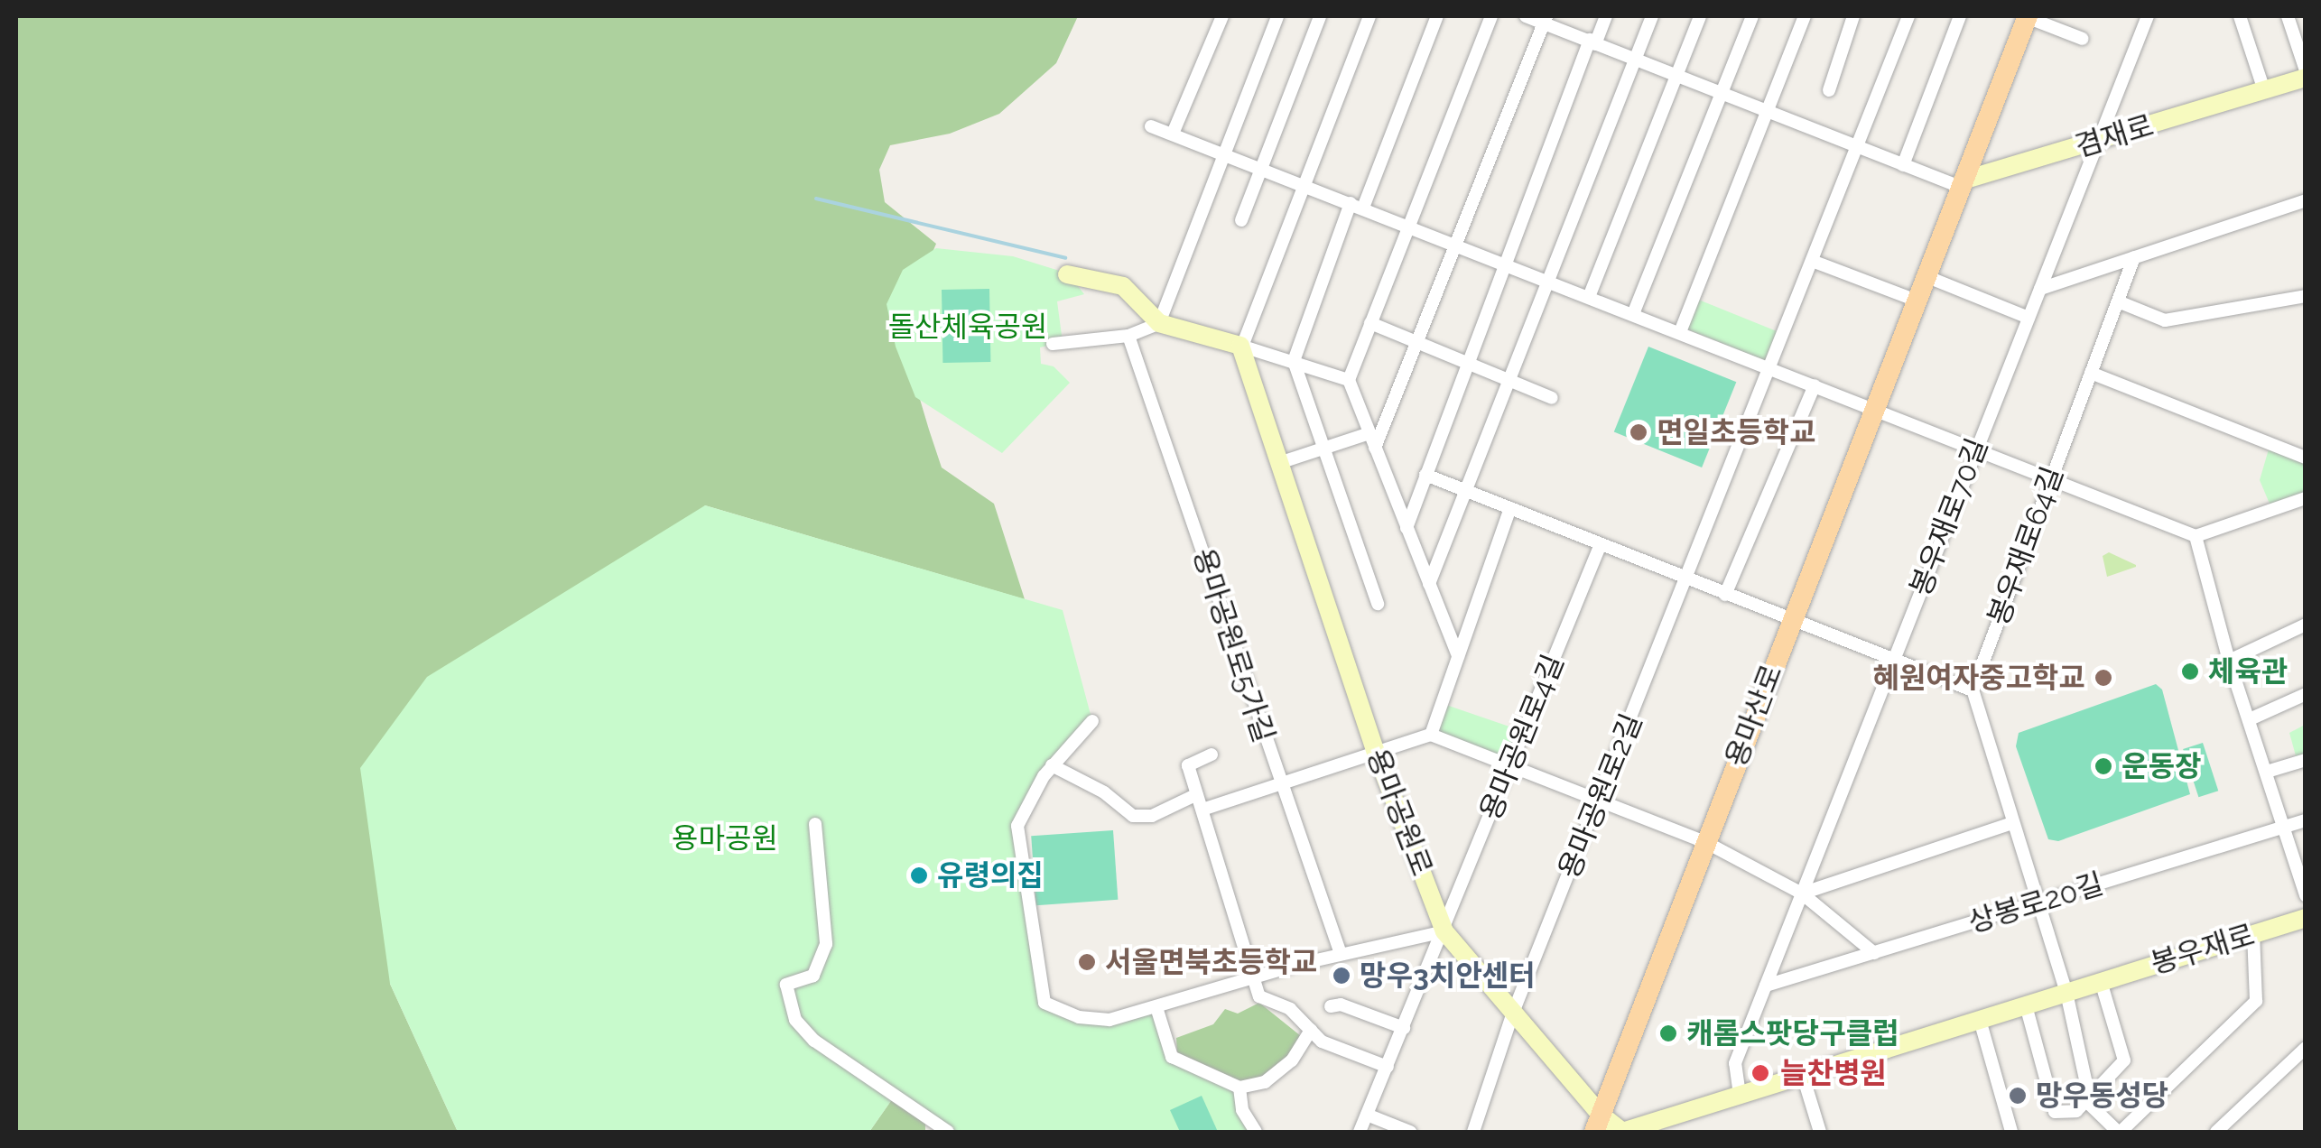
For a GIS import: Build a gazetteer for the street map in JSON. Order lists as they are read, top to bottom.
{
  "streets": {
    "main road": ["용마산로"],
    "street": [
      "겸재로",
      "봉우재로70길",
      "봉우재로64길",
      "용마공원로5가길",
      "용마공원로4길",
      "용마공원로2길",
      "용마공원로",
      "상봉로20길",
      "봉우재로"
    ]
  },
  "crossings": [
    ["겸재로", "봉우재로70길"],
    ["겸재로", "용마산로"],
    ["봉우재로70길", "상봉로20길"],
    ["봉우재로70길", "봉우재로"],
    ["용마산로", "용마공원로"],
    ["용마산로", "봉우재로"],
    ["용마공원로4길", "용마공원로"],
    ["용마공원로2길", "용마공원로"],
    ["용마공원로", "봉우재로"]
  ],
  "parks": ["돌산체육공원", "용마공원"],
  "places": [
    "면일초등학교",
    "체육관",
    "혜원여자중고학교",
    "운동장",
    "유령의집",
    "서울면북초등학교",
    "망우3치안센터",
    "캐롬스팟당구클럽",
    "늘찬병원",
    "망우동성당"
  ]
}
